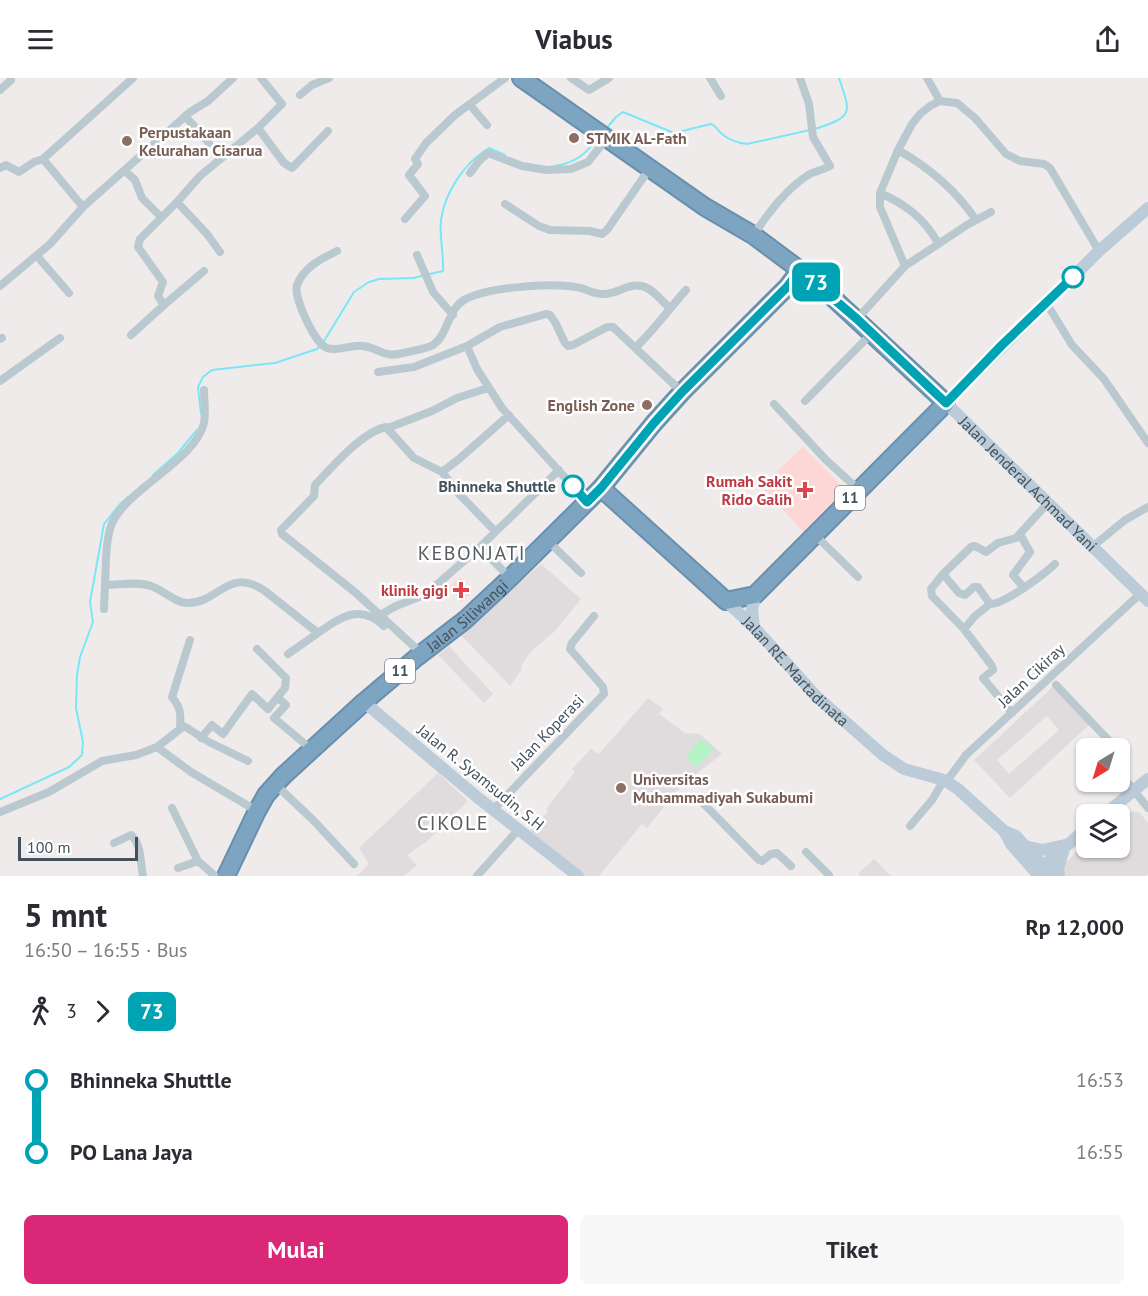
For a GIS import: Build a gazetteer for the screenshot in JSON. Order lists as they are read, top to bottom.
{
  "streets": {
    "highway": [
      "Jalan Jenderal Achmad Yani",
      "11",
      "Jalan Siliwangi",
      "Jalan RE. Martadinata"
    ],
    "main road": ["Jalan R. Syamsudin, S.H"],
    "street": ["Jalan Cikiray", "Jalan Koperasi"]
  },
  "crossings": [
    ["Jalan Jenderal Achmad Yani", "11"],
    ["Jalan Jenderal Achmad Yani", "Jalan Siliwangi"],
    ["Jalan Jenderal Achmad Yani", "Jalan Cikiray"],
    ["Jalan Siliwangi", "Jalan RE. Martadinata"],
    ["Jalan Siliwangi", "Jalan R. Syamsudin, S.H"],
    ["Jalan RE. Martadinata", "Jalan Cikiray"],
    ["Jalan Koperasi", "Jalan R. Syamsudin, S.H"]
  ],
  "districts": ["KEBONJATI", "CIKOLE"],
  "places": {
    "other": [
      "STMIK AL-Fath",
      "Perpustakaan Kelurahan Cisarua",
      "English Zone",
      "Bhinneka Shuttle",
      "Universitas Muhammadiyah Sukabumi"
    ],
    "health": ["Rumah Sakit Rido Galih", "klinik gigi"]
  },
  "lines": ["bus line 73"],
  "scale_bar": "100 m",
  "north": "bottom left",
  "page": {
    "header": "Viabus",
    "on_map": "73",
    "scale": "100 m",
    "heading": ["5 mnt", "16:50 – 16:55 · Bus", "Rp 12,000"],
    "legs": ["3", "73"],
    "list": [
      {
        "name": "Bhinneka Shuttle",
        "value": "16:53"
      },
      {
        "name": "PO Lana Jaya",
        "value": "16:55"
      }
    ],
    "buttons": ["Mulai", "Tiket"]
  }
}
